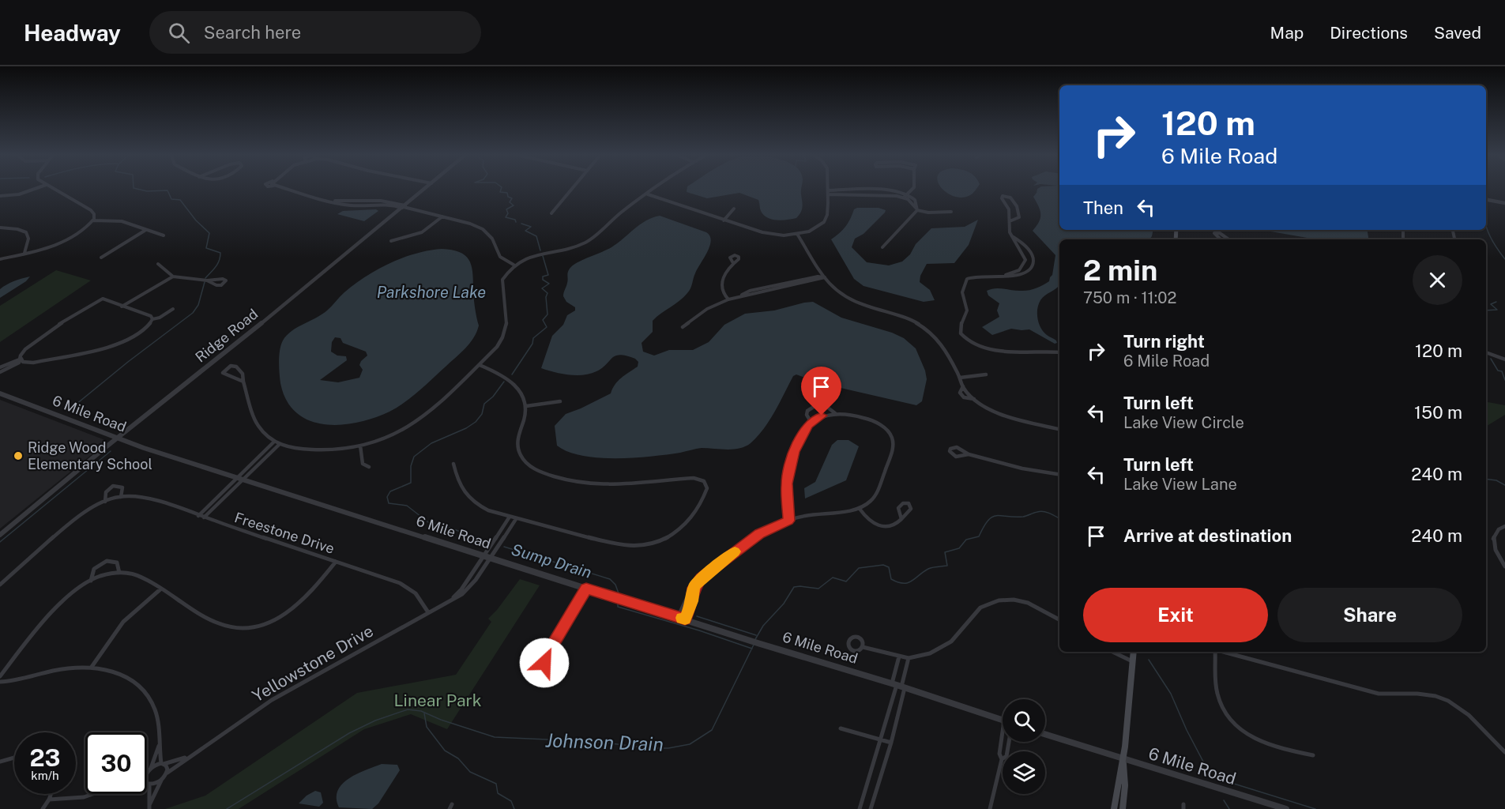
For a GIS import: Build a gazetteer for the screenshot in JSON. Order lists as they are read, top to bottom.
{
  "streets": {
    "street": [
      "Ridge Road",
      "6 Mile Road",
      "Freestone Drive",
      "Yellowstone Drive"
    ]
  },
  "crossings": [
    ["Ridge Road", "6 Mile Road"],
    ["6 Mile Road", "Yellowstone Drive"],
    ["Freestone Drive", "Yellowstone Drive"]
  ],
  "water": ["Parkshore Lake", "Sump Drain", "Johnson Drain"],
  "parks": ["Linear Park"],
  "places": ["Ridge Wood Elementary School"],
  "page": {
    "header": "Headway",
    "search": "Search here",
    "nav": ["Map", "Directions", "Saved"],
    "turn": ["120 m", "6 Mile Road"],
    "then": "Then",
    "heading": ["2 min", "750 m · 11:02"],
    "list": [
      {
        "name": "Turn right",
        "note": "6 Mile Road",
        "value": "120 m"
      },
      {
        "name": "Turn left",
        "note": "Lake View Circle",
        "value": "150 m"
      },
      {
        "name": "Turn left",
        "note": "Lake View Lane",
        "value": "240 m"
      },
      {
        "name": "Arrive at destination",
        "value": "240 m"
      }
    ],
    "buttons": ["Exit", "Share"],
    "speed": "23 km/h",
    "limit": "30"
  }
}
